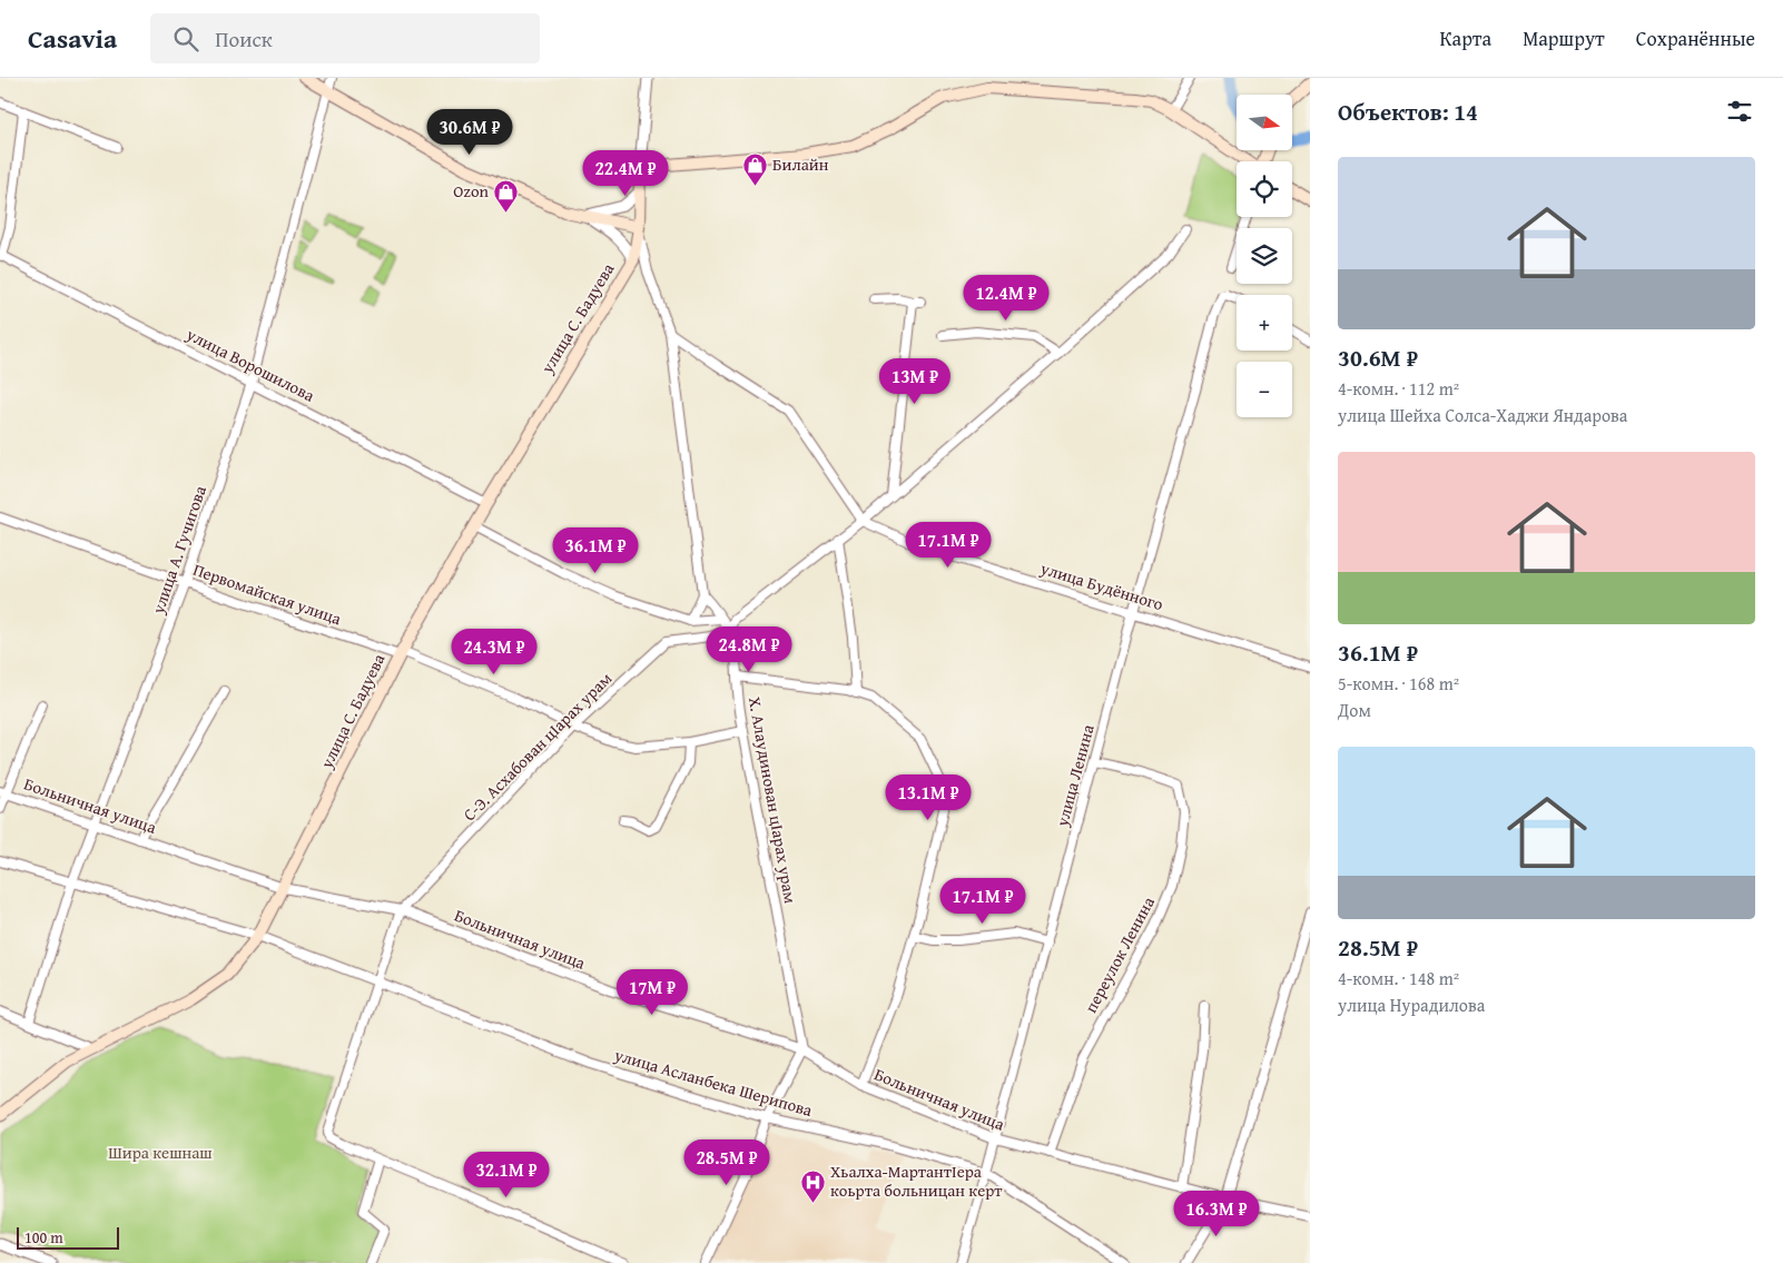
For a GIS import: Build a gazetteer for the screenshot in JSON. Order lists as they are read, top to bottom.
{
  "streets": {
    "main road": ["улица С. Бадуева"],
    "street": [
      "улица Ворошилова",
      "улица А. Гучигова",
      "улица Будённого",
      "Первомайская улица",
      "С-Э. Асхабован цIарах урам",
      "улица Ленина",
      "Х. Алаудинован цIарах урам",
      "Больничная улица",
      "переулок Ленина",
      "улица Асланбека Шерипова"
    ]
  },
  "crossings": [
    ["улица С. Бадуева", "улица Ворошилова"],
    ["улица С. Бадуева", "Первомайская улица"],
    ["улица С. Бадуева", "Больничная улица"],
    ["улица С. Бадуева", "улица Асланбека Шерипова"],
    ["улица Ворошилова", "улица А. Гучигова"],
    ["улица А. Гучигова", "Первомайская улица"],
    ["улица А. Гучигова", "Больничная улица"],
    ["улица А. Гучигова", "улица Асланбека Шерипова"],
    ["улица Будённого", "С-Э. Асхабован цIарах урам"],
    ["улица Будённого", "улица Ленина"],
    ["Первомайская улица", "С-Э. Асхабован цIарах урам"],
    ["Первомайская улица", "Х. Алаудинован цIарах урам"],
    ["С-Э. Асхабован цIарах урам", "Х. Алаудинован цIарах урам"],
    ["С-Э. Асхабован цIарах урам", "Больничная улица"],
    ["С-Э. Асхабован цIарах урам", "улица Асланбека Шерипова"],
    ["улица Ленина", "Больничная улица"],
    ["улица Ленина", "переулок Ленина"],
    ["улица Ленина", "улица Асланбека Шерипова"],
    ["Х. Алаудинован цIарах урам", "Больничная улица"],
    ["Больничная улица", "переулок Ленина"]
  ],
  "parks": ["Шира кешнаш"],
  "places": {
    "shop": ["Билайн", "Ozon"],
    "hospital": ["Хьалха-МартантIера коьрта больницан керт"]
  },
  "scale_bar": "100 m",
  "north": "right",
  "page": {
    "header": "Casavia",
    "search": "Поиск",
    "nav": ["Карта", "Маршрут", "Сохранённые"],
    "heading": "Объектов: 14",
    "map_buttons": ["+", "−"],
    "price": [
      "30.6M ₽",
      "22.4M ₽",
      "12.4M ₽",
      "13M ₽",
      "17.1M ₽",
      "36.1M ₽",
      "24.8M ₽",
      "24.3M ₽",
      "13.1M ₽",
      "17.1M ₽",
      "17M ₽",
      "28.5M ₽",
      "32.1M ₽",
      "16.3M ₽"
    ],
    "list": [
      {
        "name": "30.6M ₽",
        "note": "4-комн. · 112 m² · улица Шейха Солса-Хаджи Яндарова"
      },
      {
        "name": "36.1M ₽",
        "note": "5-комн. · 168 m² · Дом"
      },
      {
        "name": "28.5M ₽",
        "note": "4-комн. · 148 m² · улица Нурадилова"
      }
    ],
    "scale": "100 m"
  }
}
